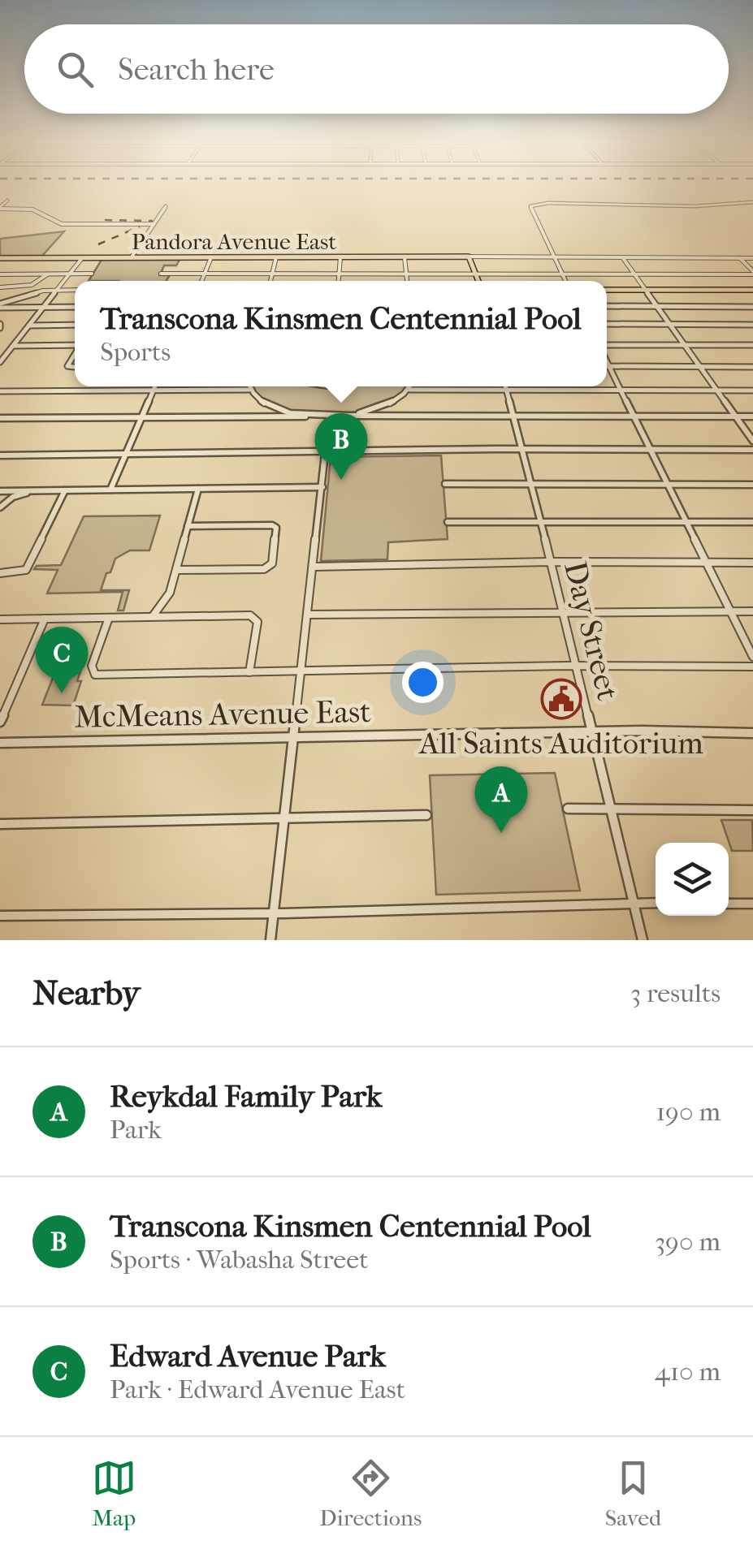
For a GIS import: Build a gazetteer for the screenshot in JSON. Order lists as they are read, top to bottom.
{
  "streets": {
    "main road": ["Pandora Avenue East"],
    "street": ["Day Street", "McMeans Avenue East"]
  },
  "crossings": [
    ["Day Street", "McMeans Avenue East"]
  ],
  "places": {
    "public building": ["All Saints Auditorium"]
  },
  "page": {
    "search": "Search here",
    "popup": ["Transcona Kinsmen Centennial Pool", "Sports"],
    "pins": ["B", "C", "A"],
    "heading": ["Nearby", "3 results"],
    "list": [
      {
        "mark": "A",
        "name": "Reykdal Family Park",
        "note": "Park",
        "value": "190 m"
      },
      {
        "mark": "B",
        "name": "Transcona Kinsmen Centennial Pool",
        "note": "Sports · Wabasha Street",
        "value": "390 m"
      },
      {
        "mark": "C",
        "name": "Edward Avenue Park",
        "note": "Park · Edward Avenue East",
        "value": "410 m"
      }
    ],
    "nav": ["Map", "Directions", "Saved"]
  }
}
